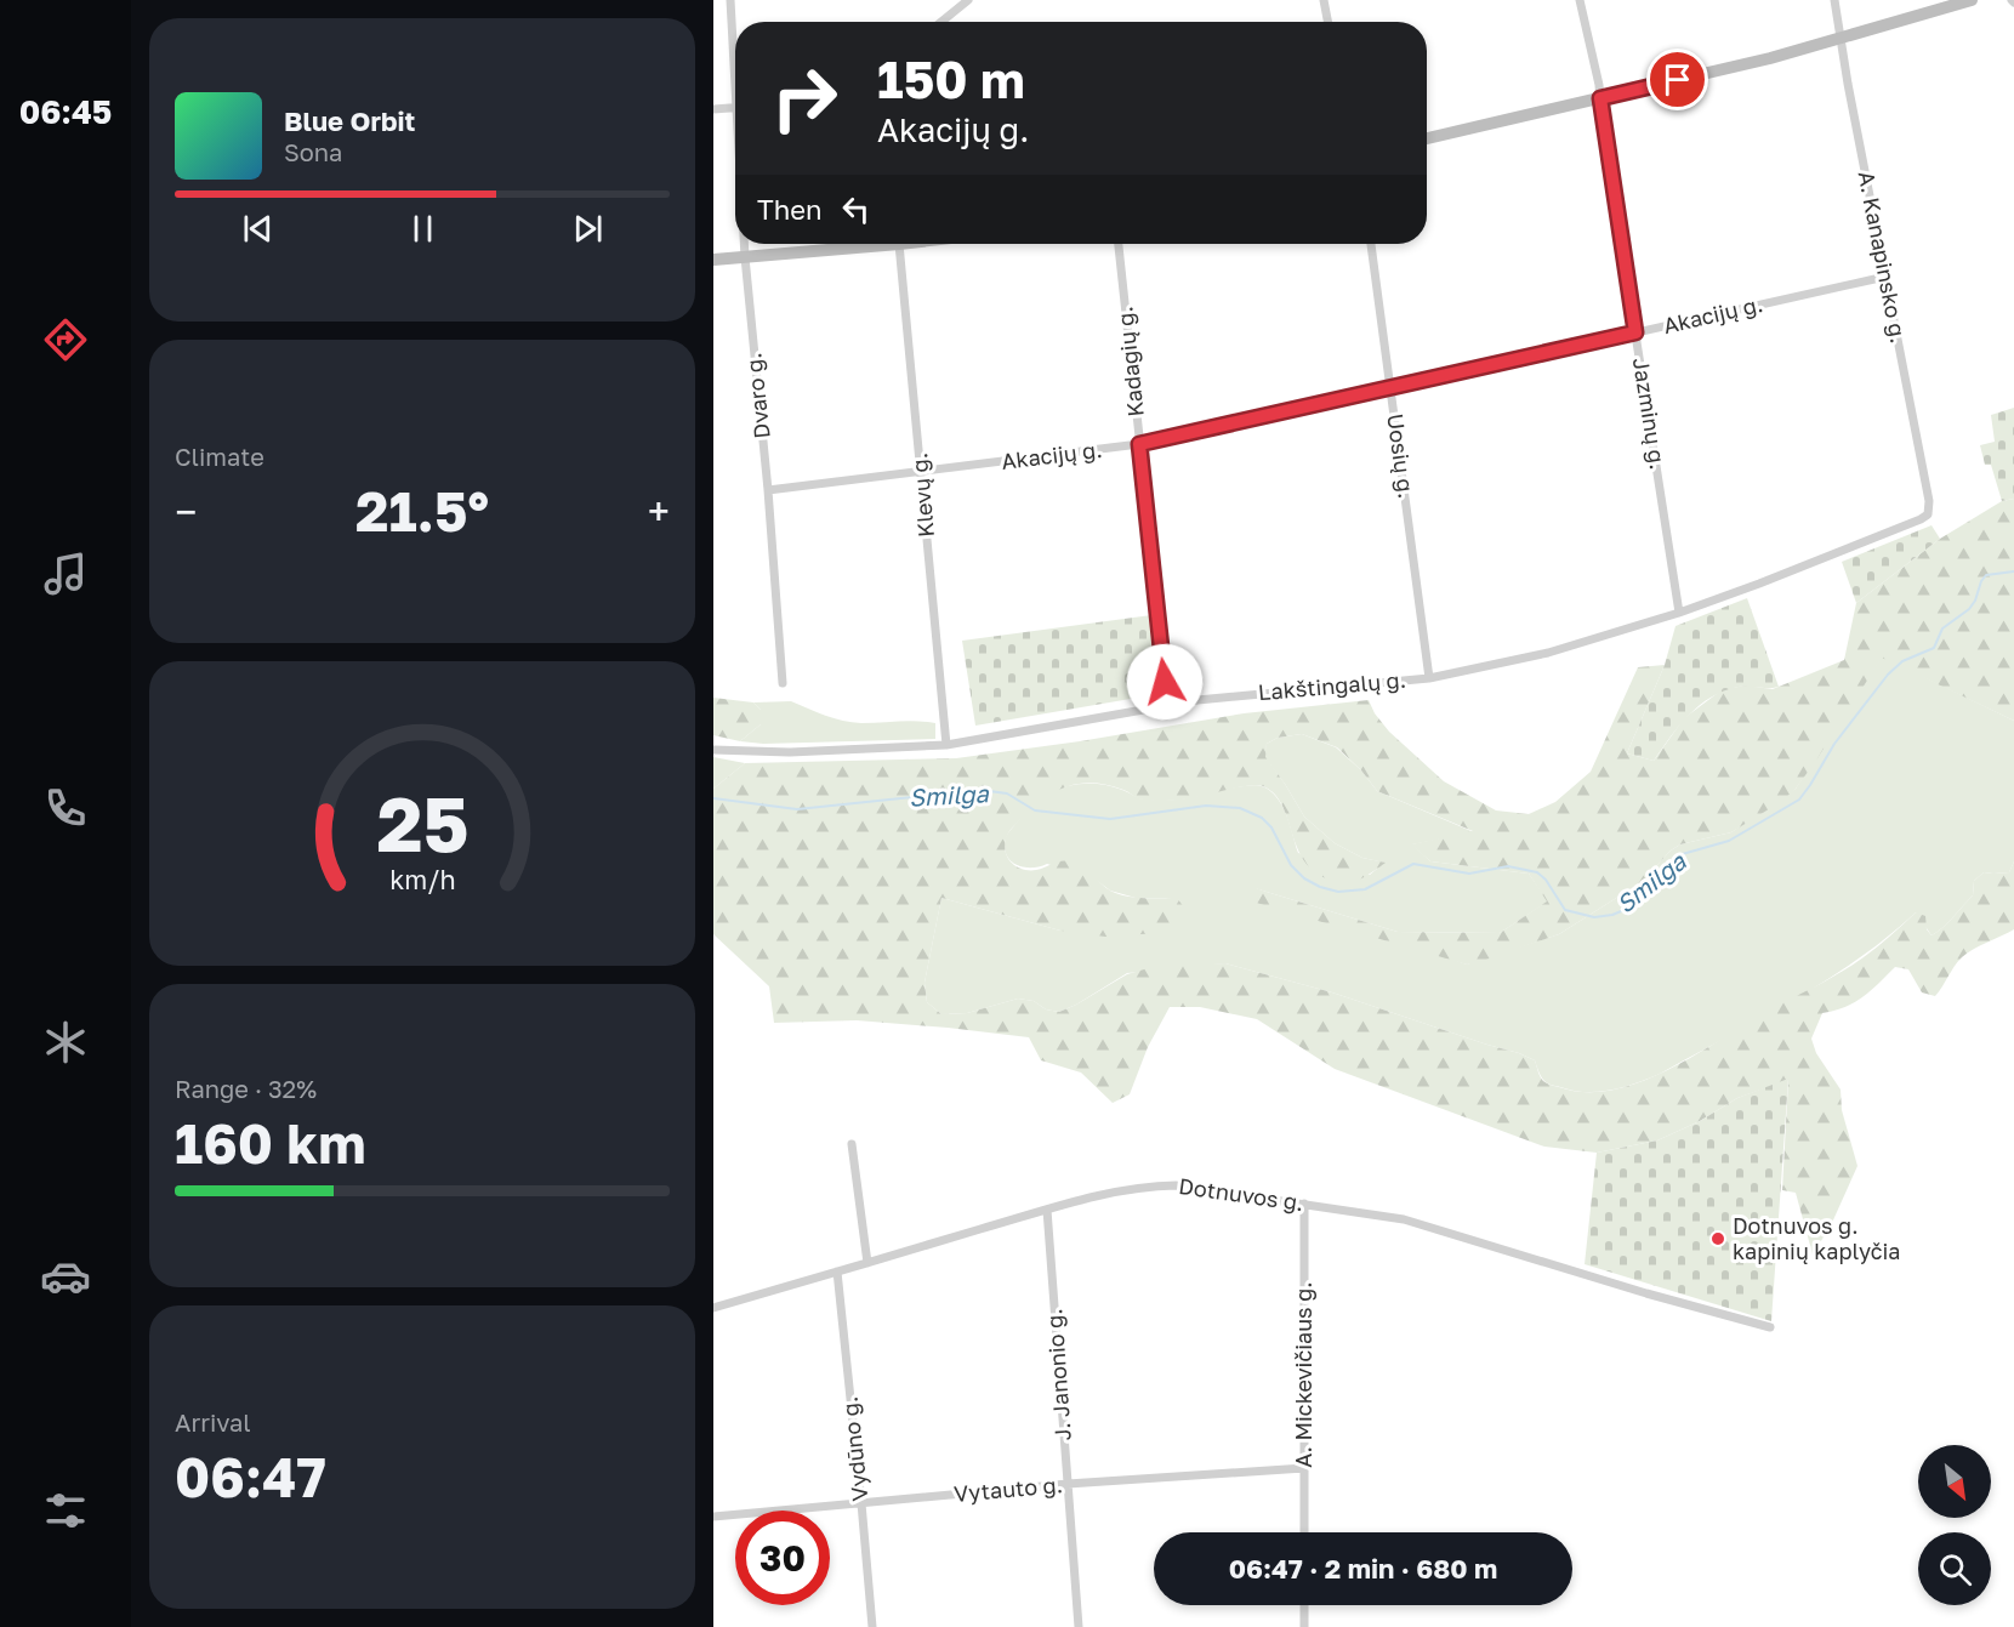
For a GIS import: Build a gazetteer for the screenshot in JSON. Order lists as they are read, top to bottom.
{
  "streets": {
    "street": [
      "A. Kanapinsko g.",
      "Akacijų g.",
      "Kadagių g.",
      "Dvaro g.",
      "Jazminų g.",
      "Uosių g.",
      "Klevų g.",
      "Lakštingalų g.",
      "Dotnuvos g.",
      "J. Janonio g.",
      "A. Mickevičiaus g.",
      "Vydūno g.",
      "Vytauto g."
    ]
  },
  "crossings": [
    ["A. Kanapinsko g.", "Akacijų g."],
    ["A. Kanapinsko g.", "Lakštingalų g."],
    ["Akacijų g.", "Kadagių g."],
    ["Akacijų g.", "Dvaro g."],
    ["Akacijų g.", "Jazminų g."],
    ["Akacijų g.", "Uosių g."],
    ["Akacijų g.", "Klevų g."],
    ["Kadagių g.", "Lakštingalų g."],
    ["Jazminų g.", "Lakštingalų g."],
    ["Uosių g.", "Lakštingalų g."],
    ["Klevų g.", "Lakštingalų g."],
    ["Dotnuvos g.", "J. Janonio g."],
    ["Dotnuvos g.", "A. Mickevičiaus g."],
    ["Dotnuvos g.", "Vydūno g."],
    ["J. Janonio g.", "Vytauto g."],
    ["A. Mickevičiaus g.", "Vytauto g."],
    ["Vydūno g.", "Vytauto g."]
  ],
  "water": ["Smilga"],
  "places": ["Dotnuvos g. kapinių kaplyčia"],
  "north": "bottom right",
  "page": {
    "tabs": "06:45",
    "turn": ["150 m", "Akacijų g."],
    "song": ["Blue Orbit", "Sona"],
    "then": "Then",
    "tile": [
      "Climate",
      ["Range · 32%", "160 km"],
      ["Arrival", "06:47"]
    ],
    "heat": ["−", "21.5°", "+"],
    "limit": "30",
    "trip": "06:47 · 2 min · 680 m",
    "gauge": ["25", "km/h"]
  }
}
